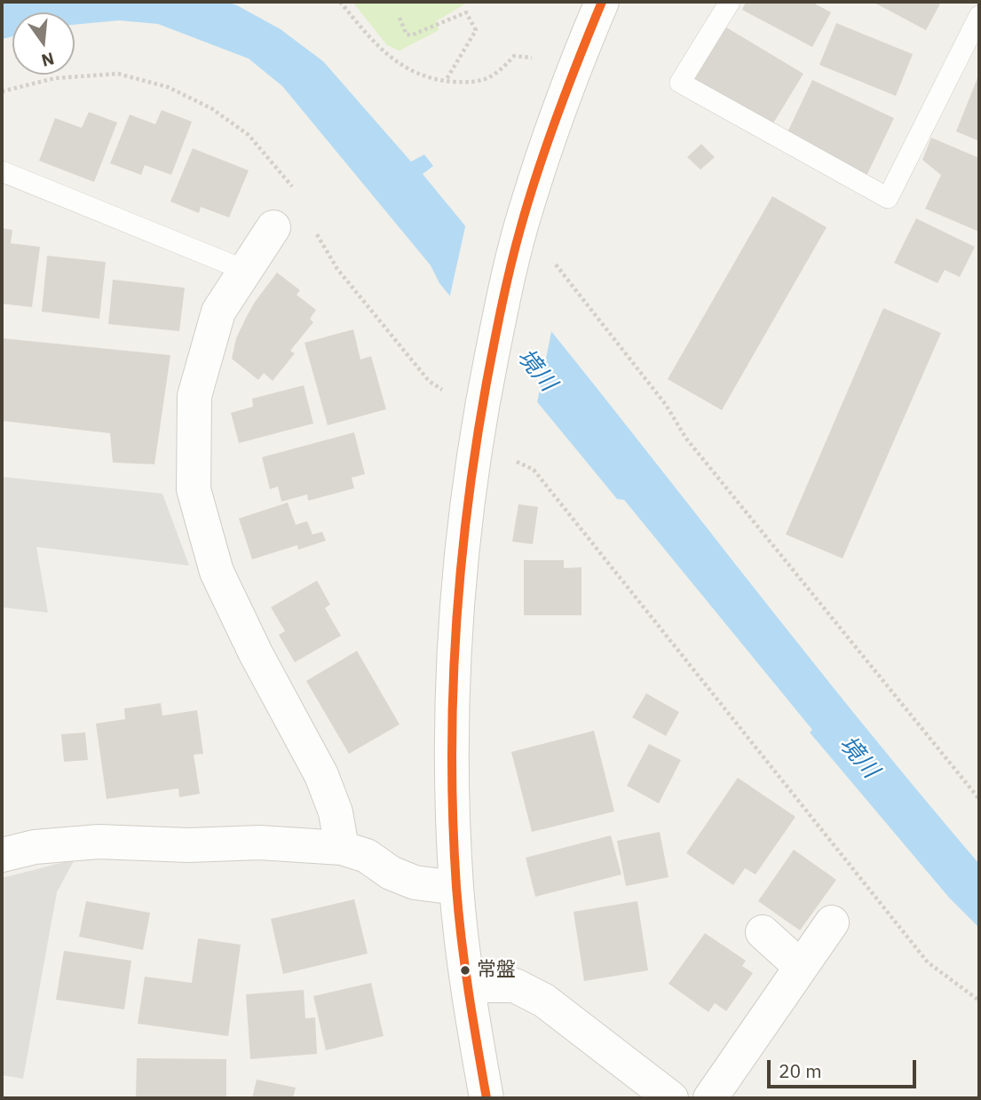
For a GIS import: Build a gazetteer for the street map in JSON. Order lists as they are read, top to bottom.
{
  "water": ["境川"],
  "places": ["常盤"],
  "scale_bar": "20 m",
  "north": "bottom"
}
